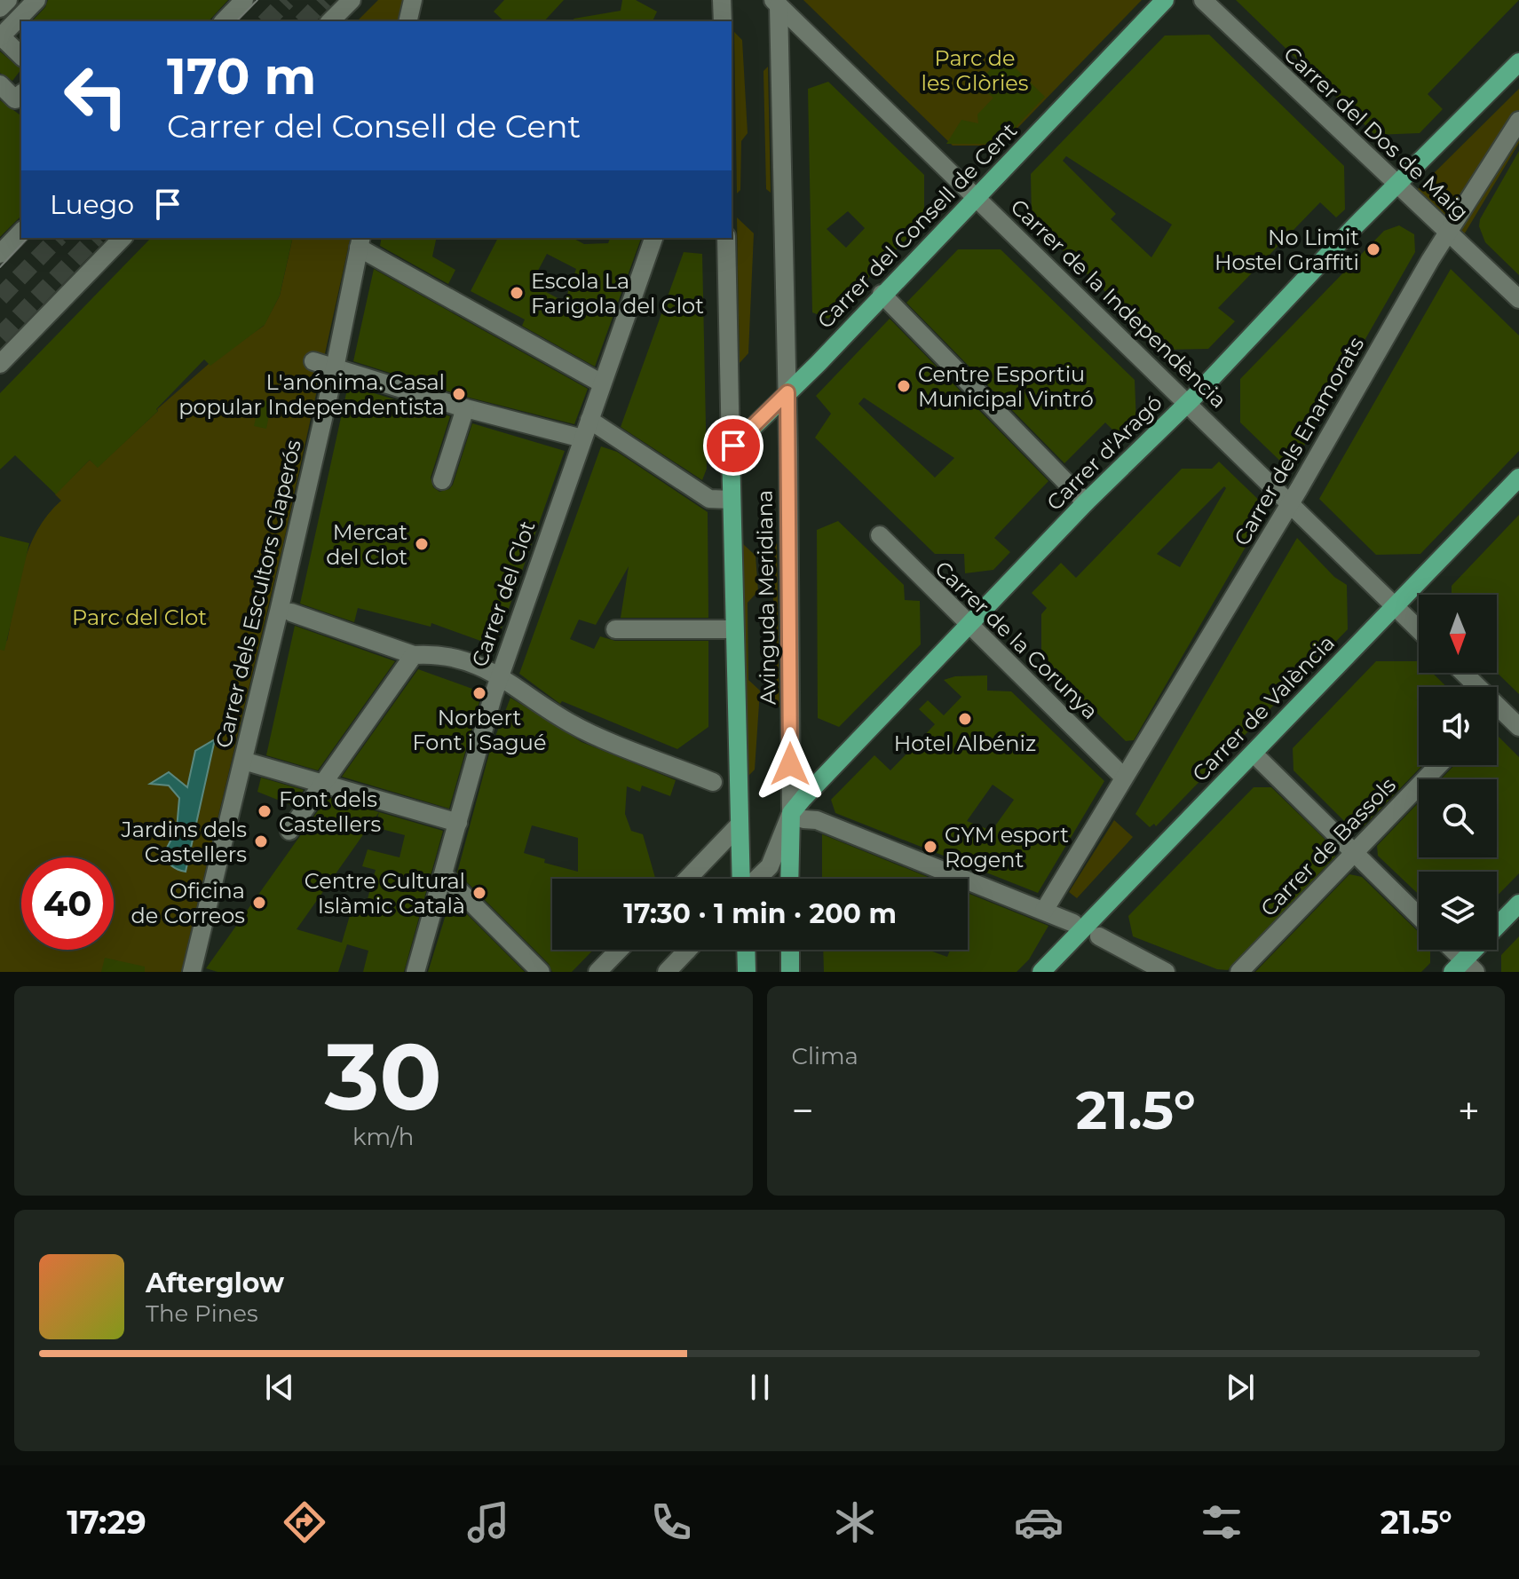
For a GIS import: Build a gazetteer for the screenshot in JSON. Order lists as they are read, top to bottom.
{
  "streets": {
    "main road": [
      "Carrer del Consell de Cent",
      "Carrer d'Aragó",
      "Avinguda Meridiana",
      "Carrer de València"
    ],
    "street": [
      "Carrer del Dos de Maig",
      "Carrer de la Independència",
      "Carrer dels Enamorats",
      "Carrer dels Escultors Claperós",
      "Carrer del Clot",
      "Carrer de la Corunya",
      "Carrer de Bassols"
    ]
  },
  "crossings": [
    ["Carrer del Dos de Maig", "Carrer dels Enamorats"],
    ["Carrer del Dos de Maig", "Carrer d'Aragó"],
    ["Carrer del Consell de Cent", "Carrer de la Independència"],
    ["Carrer del Consell de Cent", "Avinguda Meridiana"],
    ["Carrer de la Independència", "Carrer dels Enamorats"],
    ["Carrer de la Independència", "Carrer d'Aragó"],
    ["Carrer de la Independència", "Avinguda Meridiana"],
    ["Carrer de la Independència", "Carrer de València"],
    ["Carrer dels Enamorats", "Carrer de la Corunya"],
    ["Carrer d'Aragó", "Avinguda Meridiana"],
    ["Carrer d'Aragó", "Carrer de la Corunya"]
  ],
  "parks": ["Parc de les Glòries", "Parc del Clot"],
  "places": [
    "No Limit Hostel Graffiti",
    "Escola La Farigola del Clot",
    "Centre Esportiu Municipal Vintró",
    "L'anónima. Casal popular Independentista",
    "Mercat del Clot",
    "Norbert Font i Sagué",
    "Hotel Albéniz",
    "Font dels Castellers",
    "Jardins dels Castellers",
    "GYM esport Rogent",
    "Centre Cultural Islàmic Català",
    "Oficina de Correos"
  ],
  "north": "bottom",
  "page": {
    "turn": ["170 m", "Carrer del Consell de Cent"],
    "then": "Luego",
    "limit": "40",
    "trip": "17:30 · 1 min · 200 m",
    "tile": [
      ["30", "km/h"],
      "Clima"
    ],
    "heat": ["−", "21.5°", "+"],
    "song": ["Afterglow", "The Pines"],
    "tabs": ["17:29", "21.5°"]
  }
}
